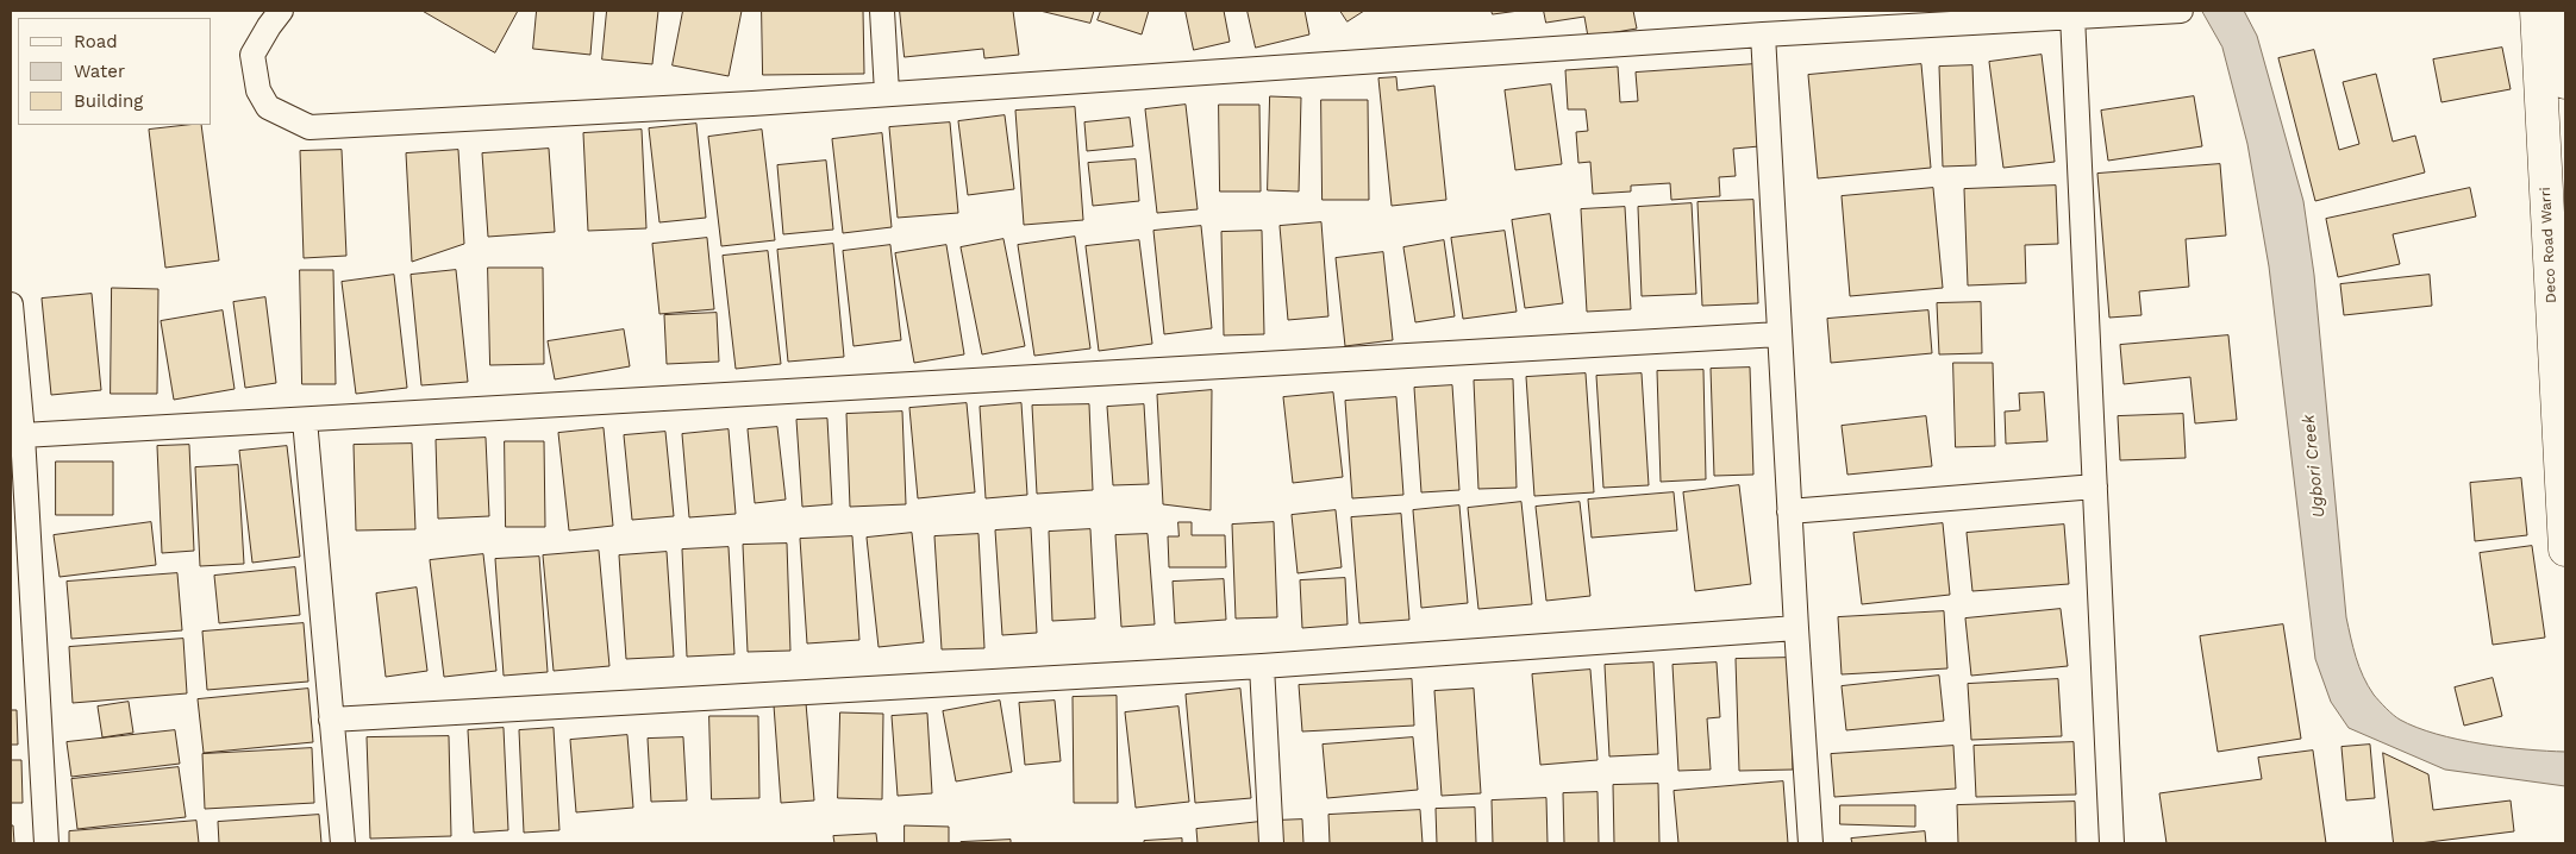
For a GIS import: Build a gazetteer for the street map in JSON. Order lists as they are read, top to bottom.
{
  "streets": {
    "main road": ["Deco Road Warri"]
  },
  "water": ["Ugbori Creek"],
  "legend": ["Road", "Water", "Building"]
}
